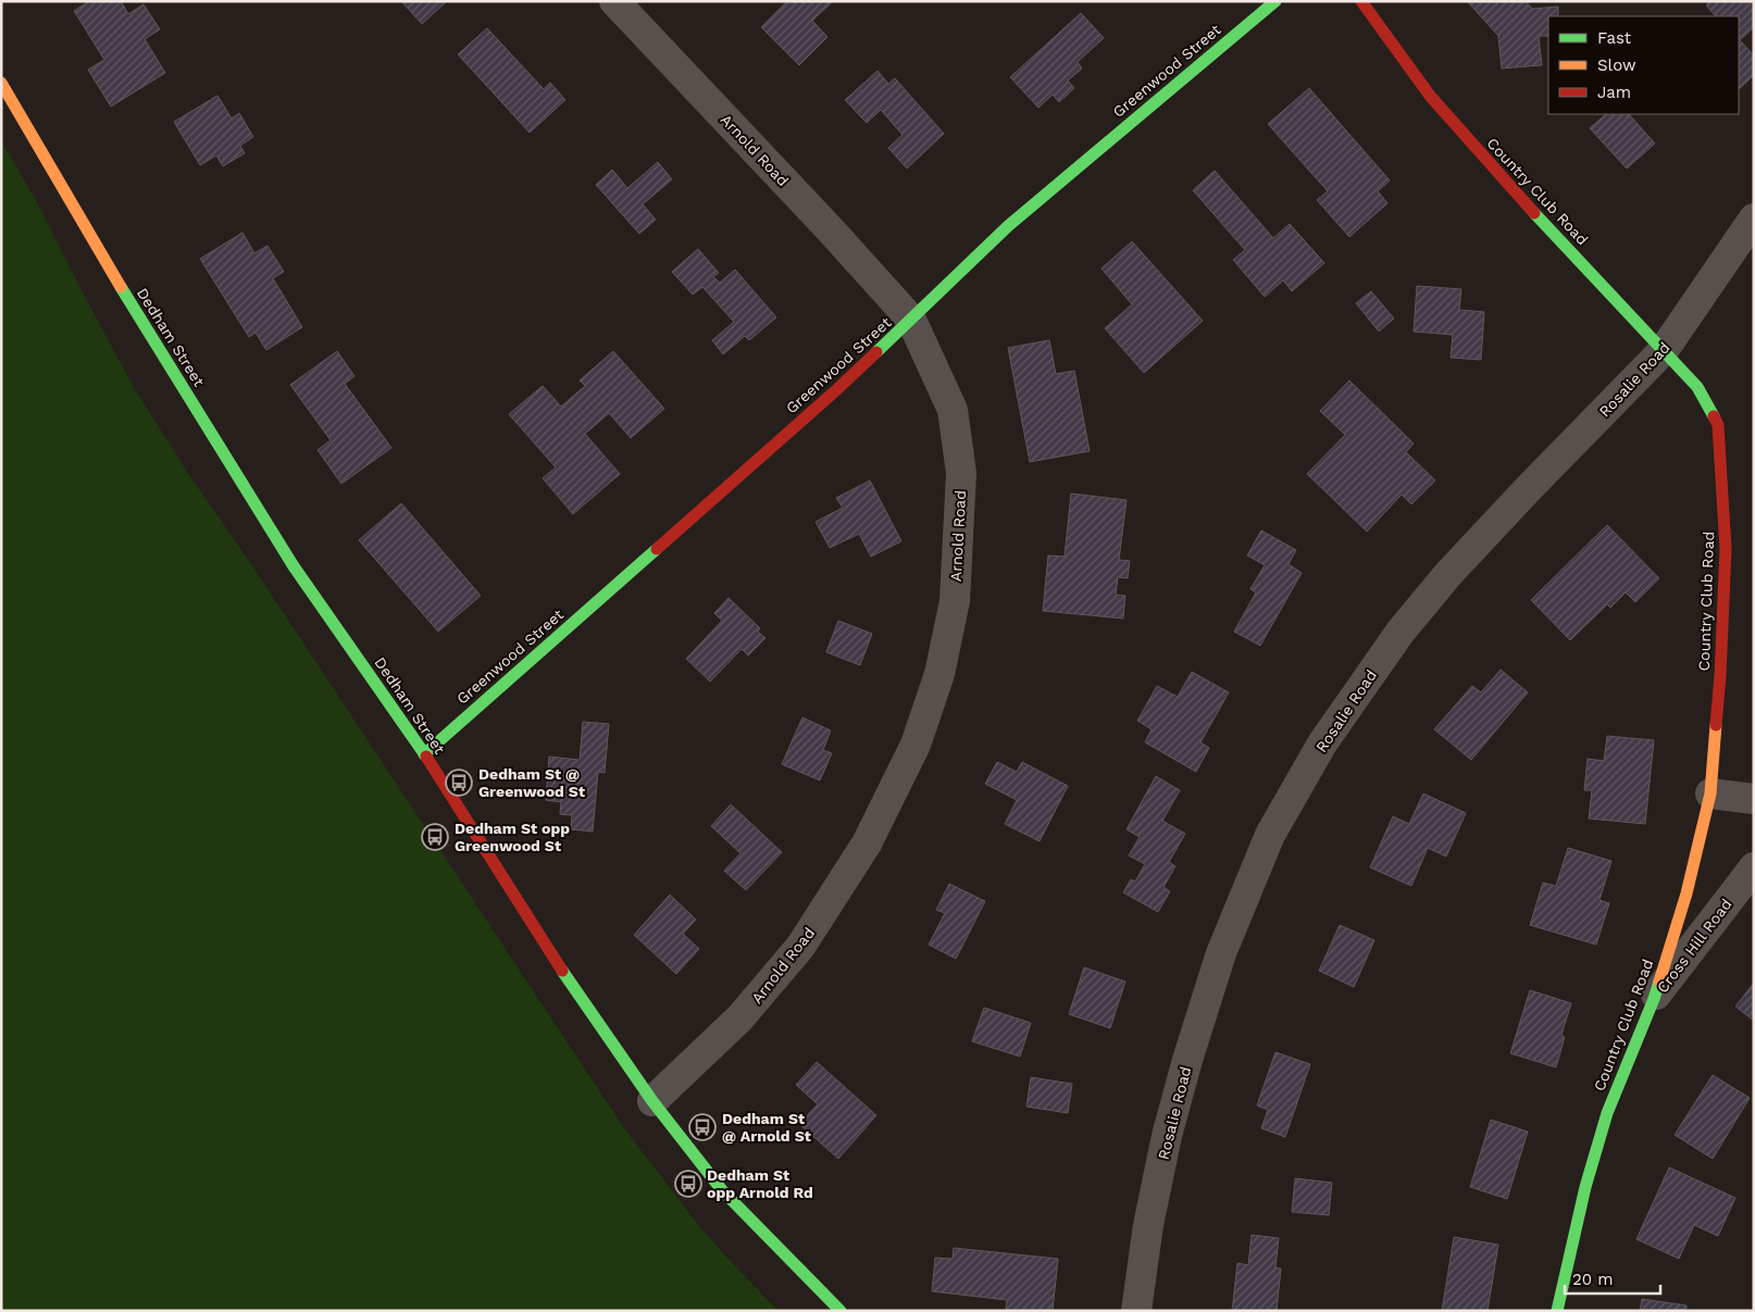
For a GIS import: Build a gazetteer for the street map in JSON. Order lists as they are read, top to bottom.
{
  "streets": {
    "street": [
      "Greenwood Street",
      "Arnold Road",
      "Country Club Road",
      "Dedham Street",
      "Rosalie Road",
      "Cross Hill Road"
    ]
  },
  "crossings": [
    ["Greenwood Street", "Arnold Road"],
    ["Greenwood Street", "Dedham Street"],
    ["Arnold Road", "Dedham Street"],
    ["Country Club Road", "Rosalie Road"],
    ["Country Club Road", "Cross Hill Road"]
  ],
  "places": {
    "bus stop": [
      "Dedham St @ Greenwood St",
      "Dedham St opp Greenwood St",
      "Dedham St @ Arnold St",
      "Dedham St opp Arnold Rd"
    ]
  },
  "legend": ["Fast", "Slow", "Jam"],
  "scale_bar": "20 m"
}
